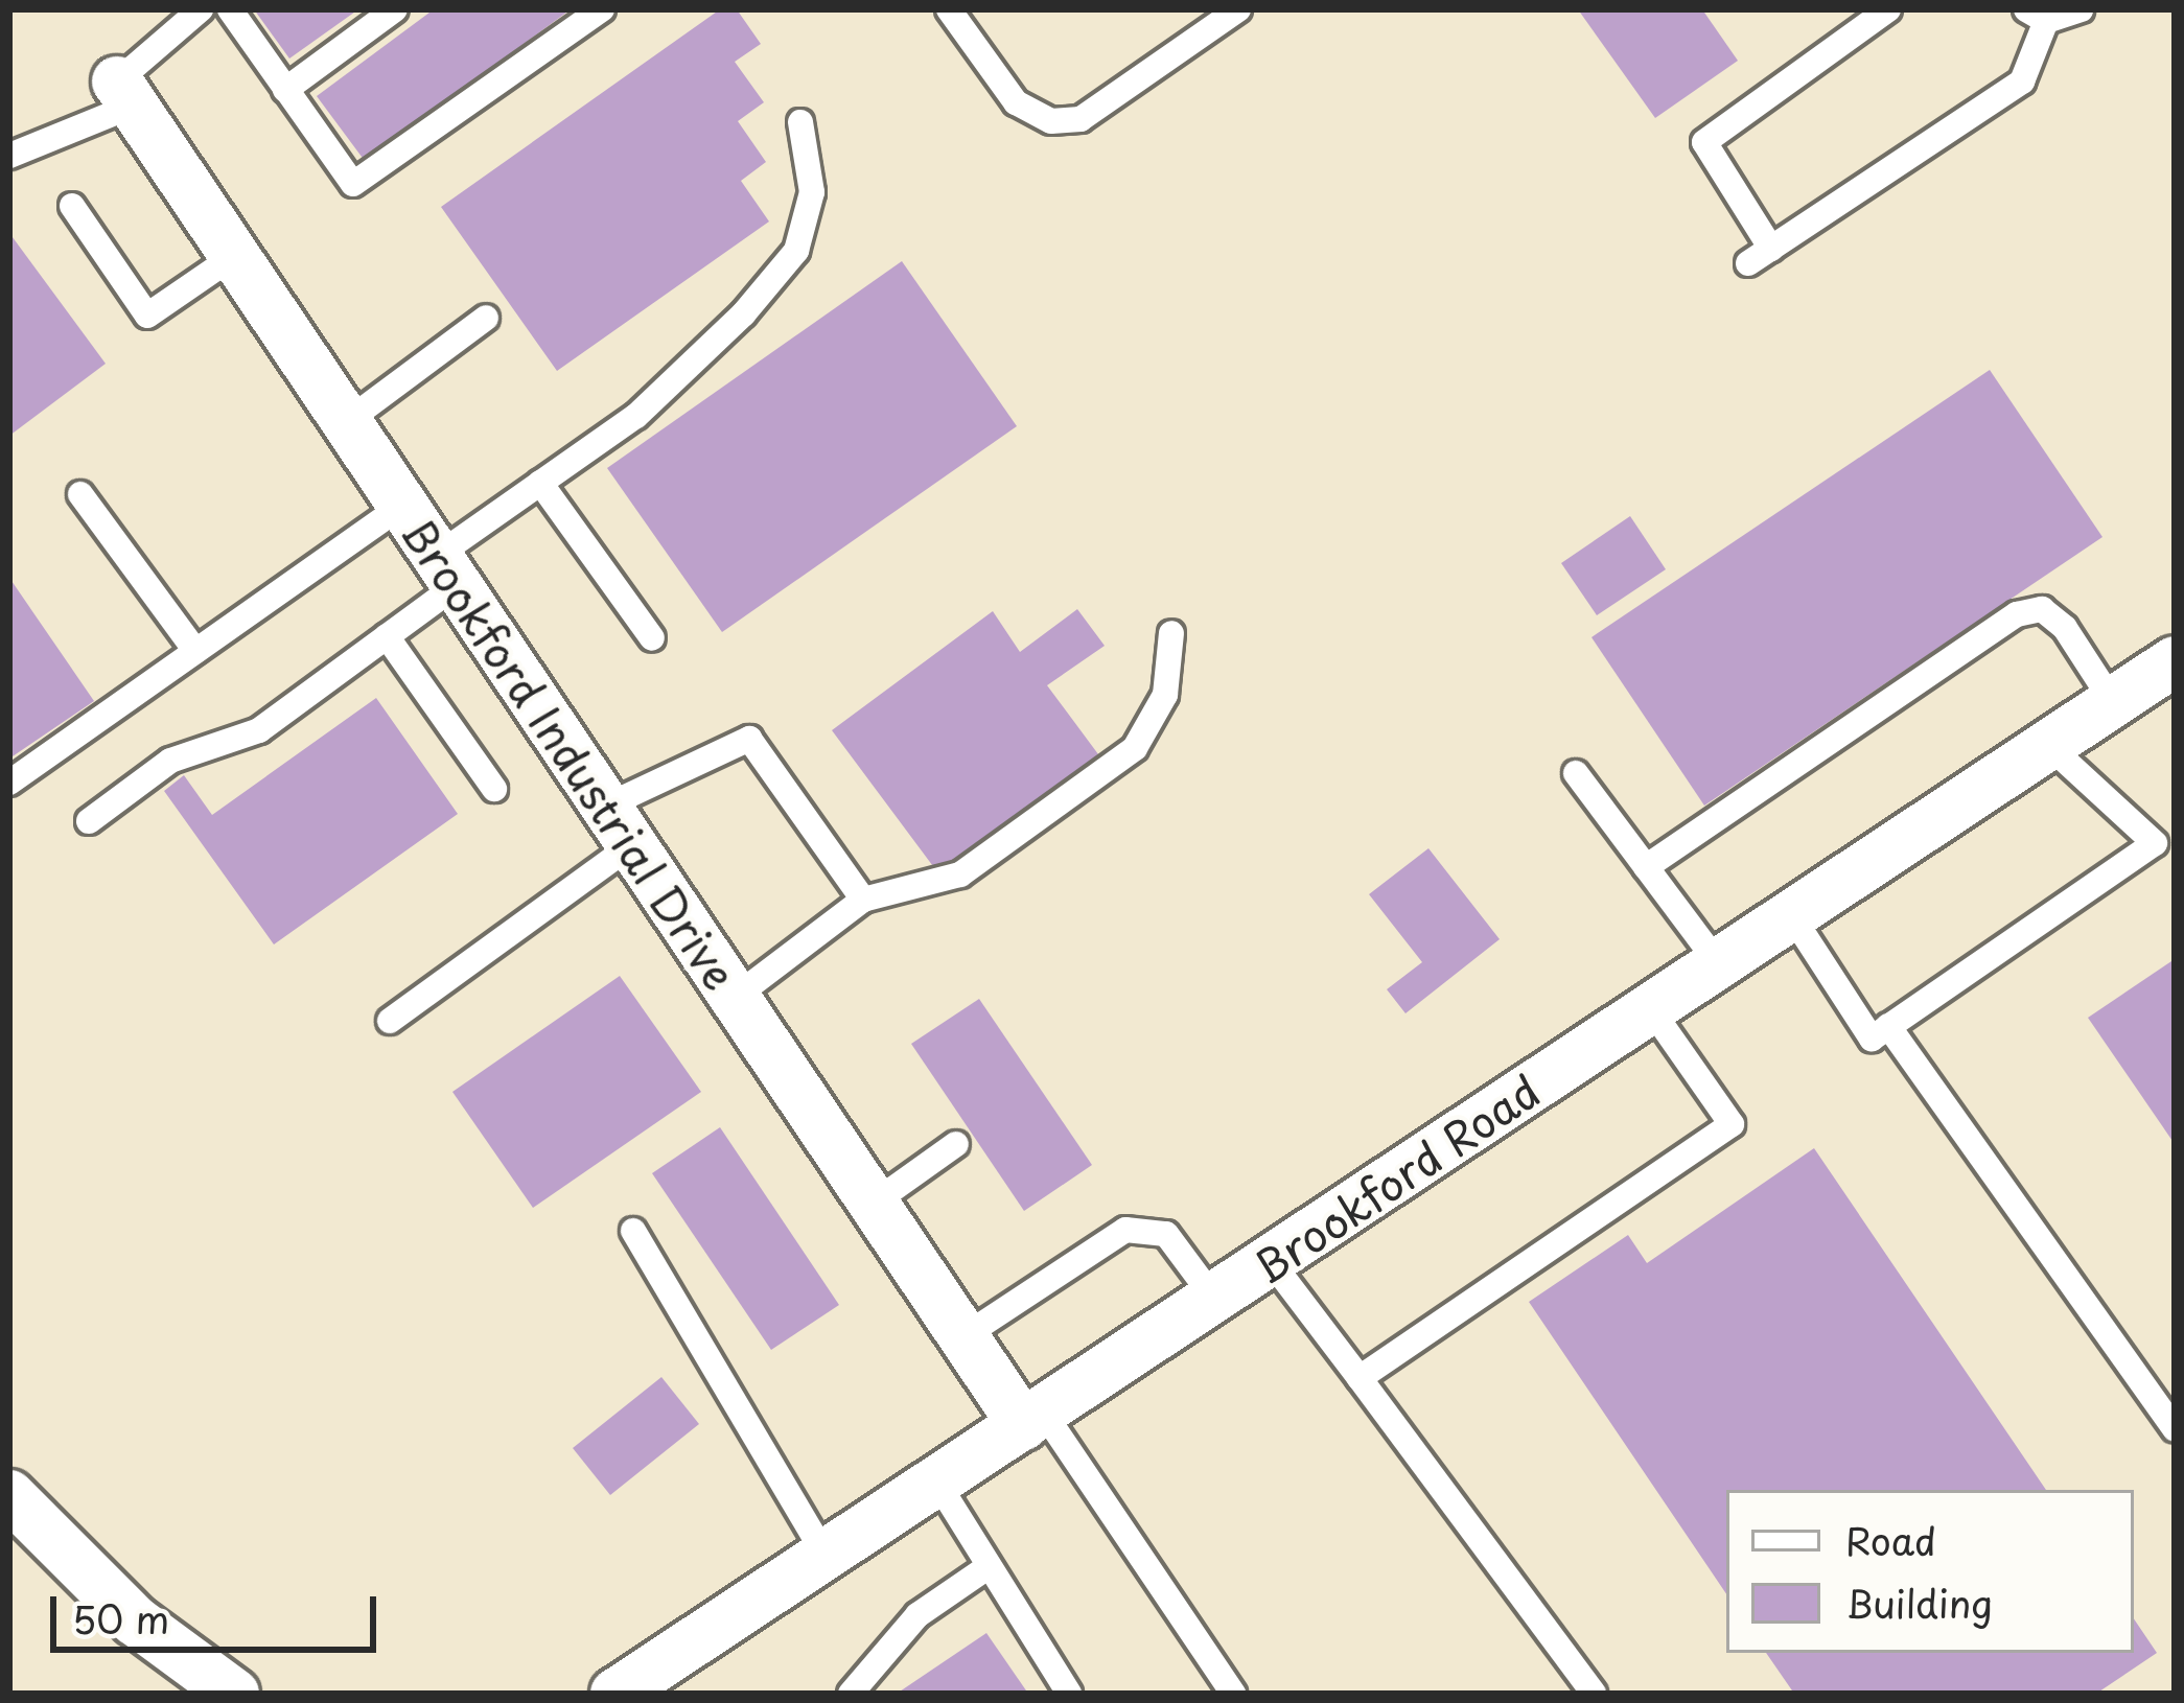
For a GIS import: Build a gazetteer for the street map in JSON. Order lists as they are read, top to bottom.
{
  "streets": {
    "street": ["Brookford Industrial Drive", "Brookford Road"]
  },
  "crossings": [
    ["Brookford Industrial Drive", "Brookford Road"]
  ],
  "legend": ["Road", "Building"],
  "scale_bar": "50 m"
}
